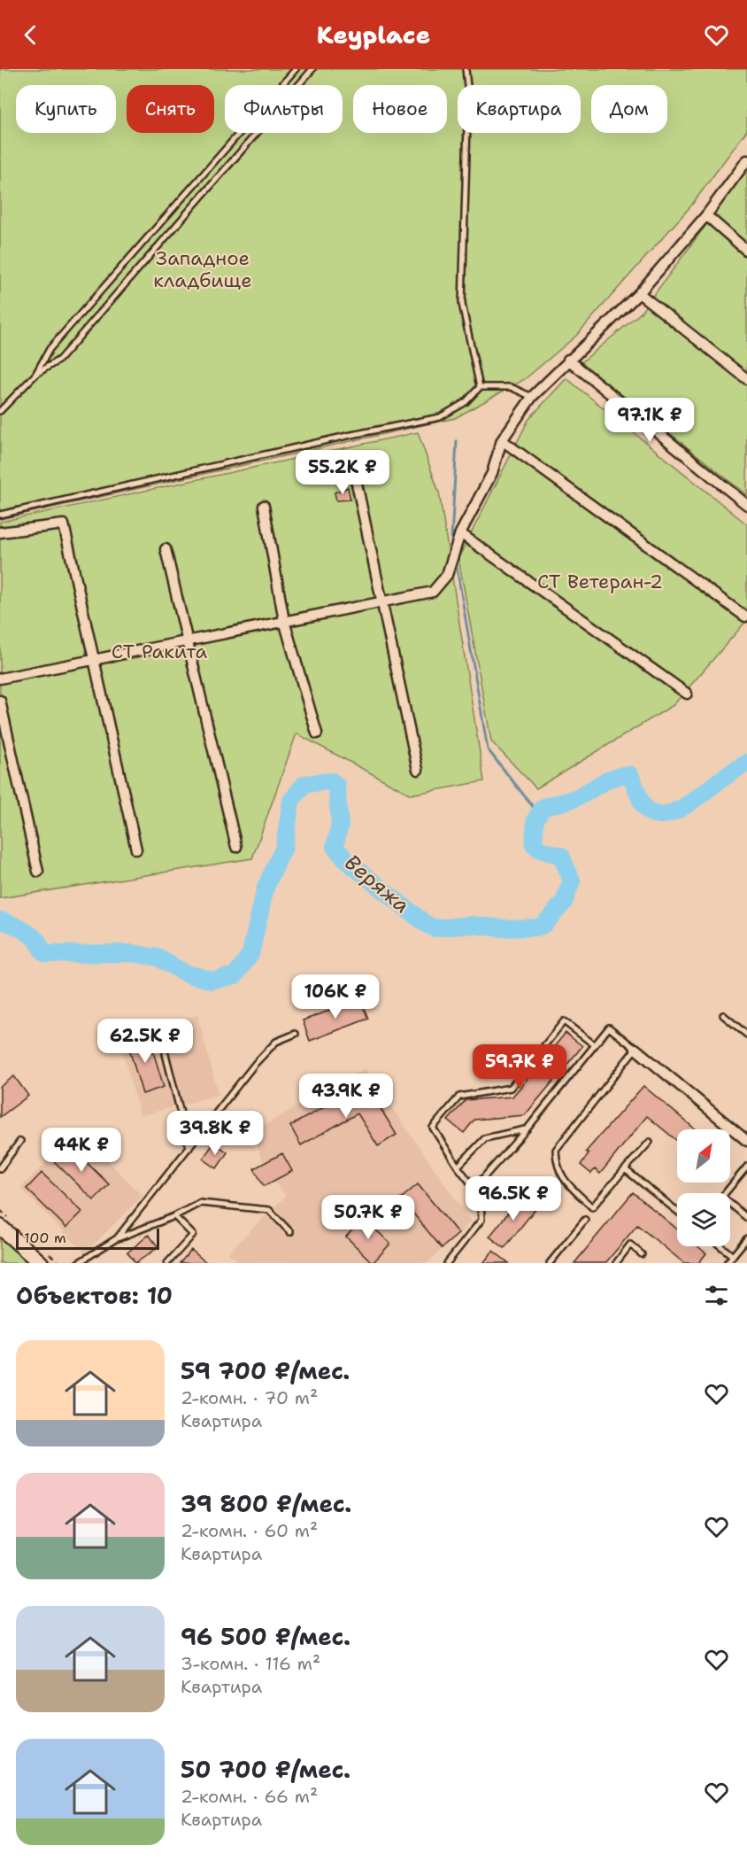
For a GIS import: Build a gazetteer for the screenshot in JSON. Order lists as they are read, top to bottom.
{
  "water": ["Веряжа"],
  "parks": ["Западное кладбище", "СТ Ветеран-2", "СТ Ракита"],
  "scale_bar": "100 m",
  "north": "top right",
  "page": {
    "header": "Keyplace",
    "chip": [
      "Купить",
      "Снять",
      "Фильтры",
      "Новое",
      "Квартира",
      "Дом"
    ],
    "price": [
      "97.1K ₽",
      "55.2K ₽",
      "106K ₽",
      "62.5K ₽",
      "59.7K ₽",
      "43.9K ₽",
      "39.8K ₽",
      "44K ₽",
      "96.5K ₽",
      "50.7K ₽"
    ],
    "scale": "100 m",
    "heading": "Объектов: 10",
    "list": [
      {
        "name": "59 700 ₽/мес.",
        "note": "2-комн. · 70 m² · Квартира"
      },
      {
        "name": "39 800 ₽/мес.",
        "note": "2-комн. · 60 m² · Квартира"
      },
      {
        "name": "96 500 ₽/мес.",
        "note": "3-комн. · 116 m² · Квартира"
      },
      {
        "name": "50 700 ₽/мес.",
        "note": "2-комн. · 66 m² · Квартира"
      }
    ]
  }
}
